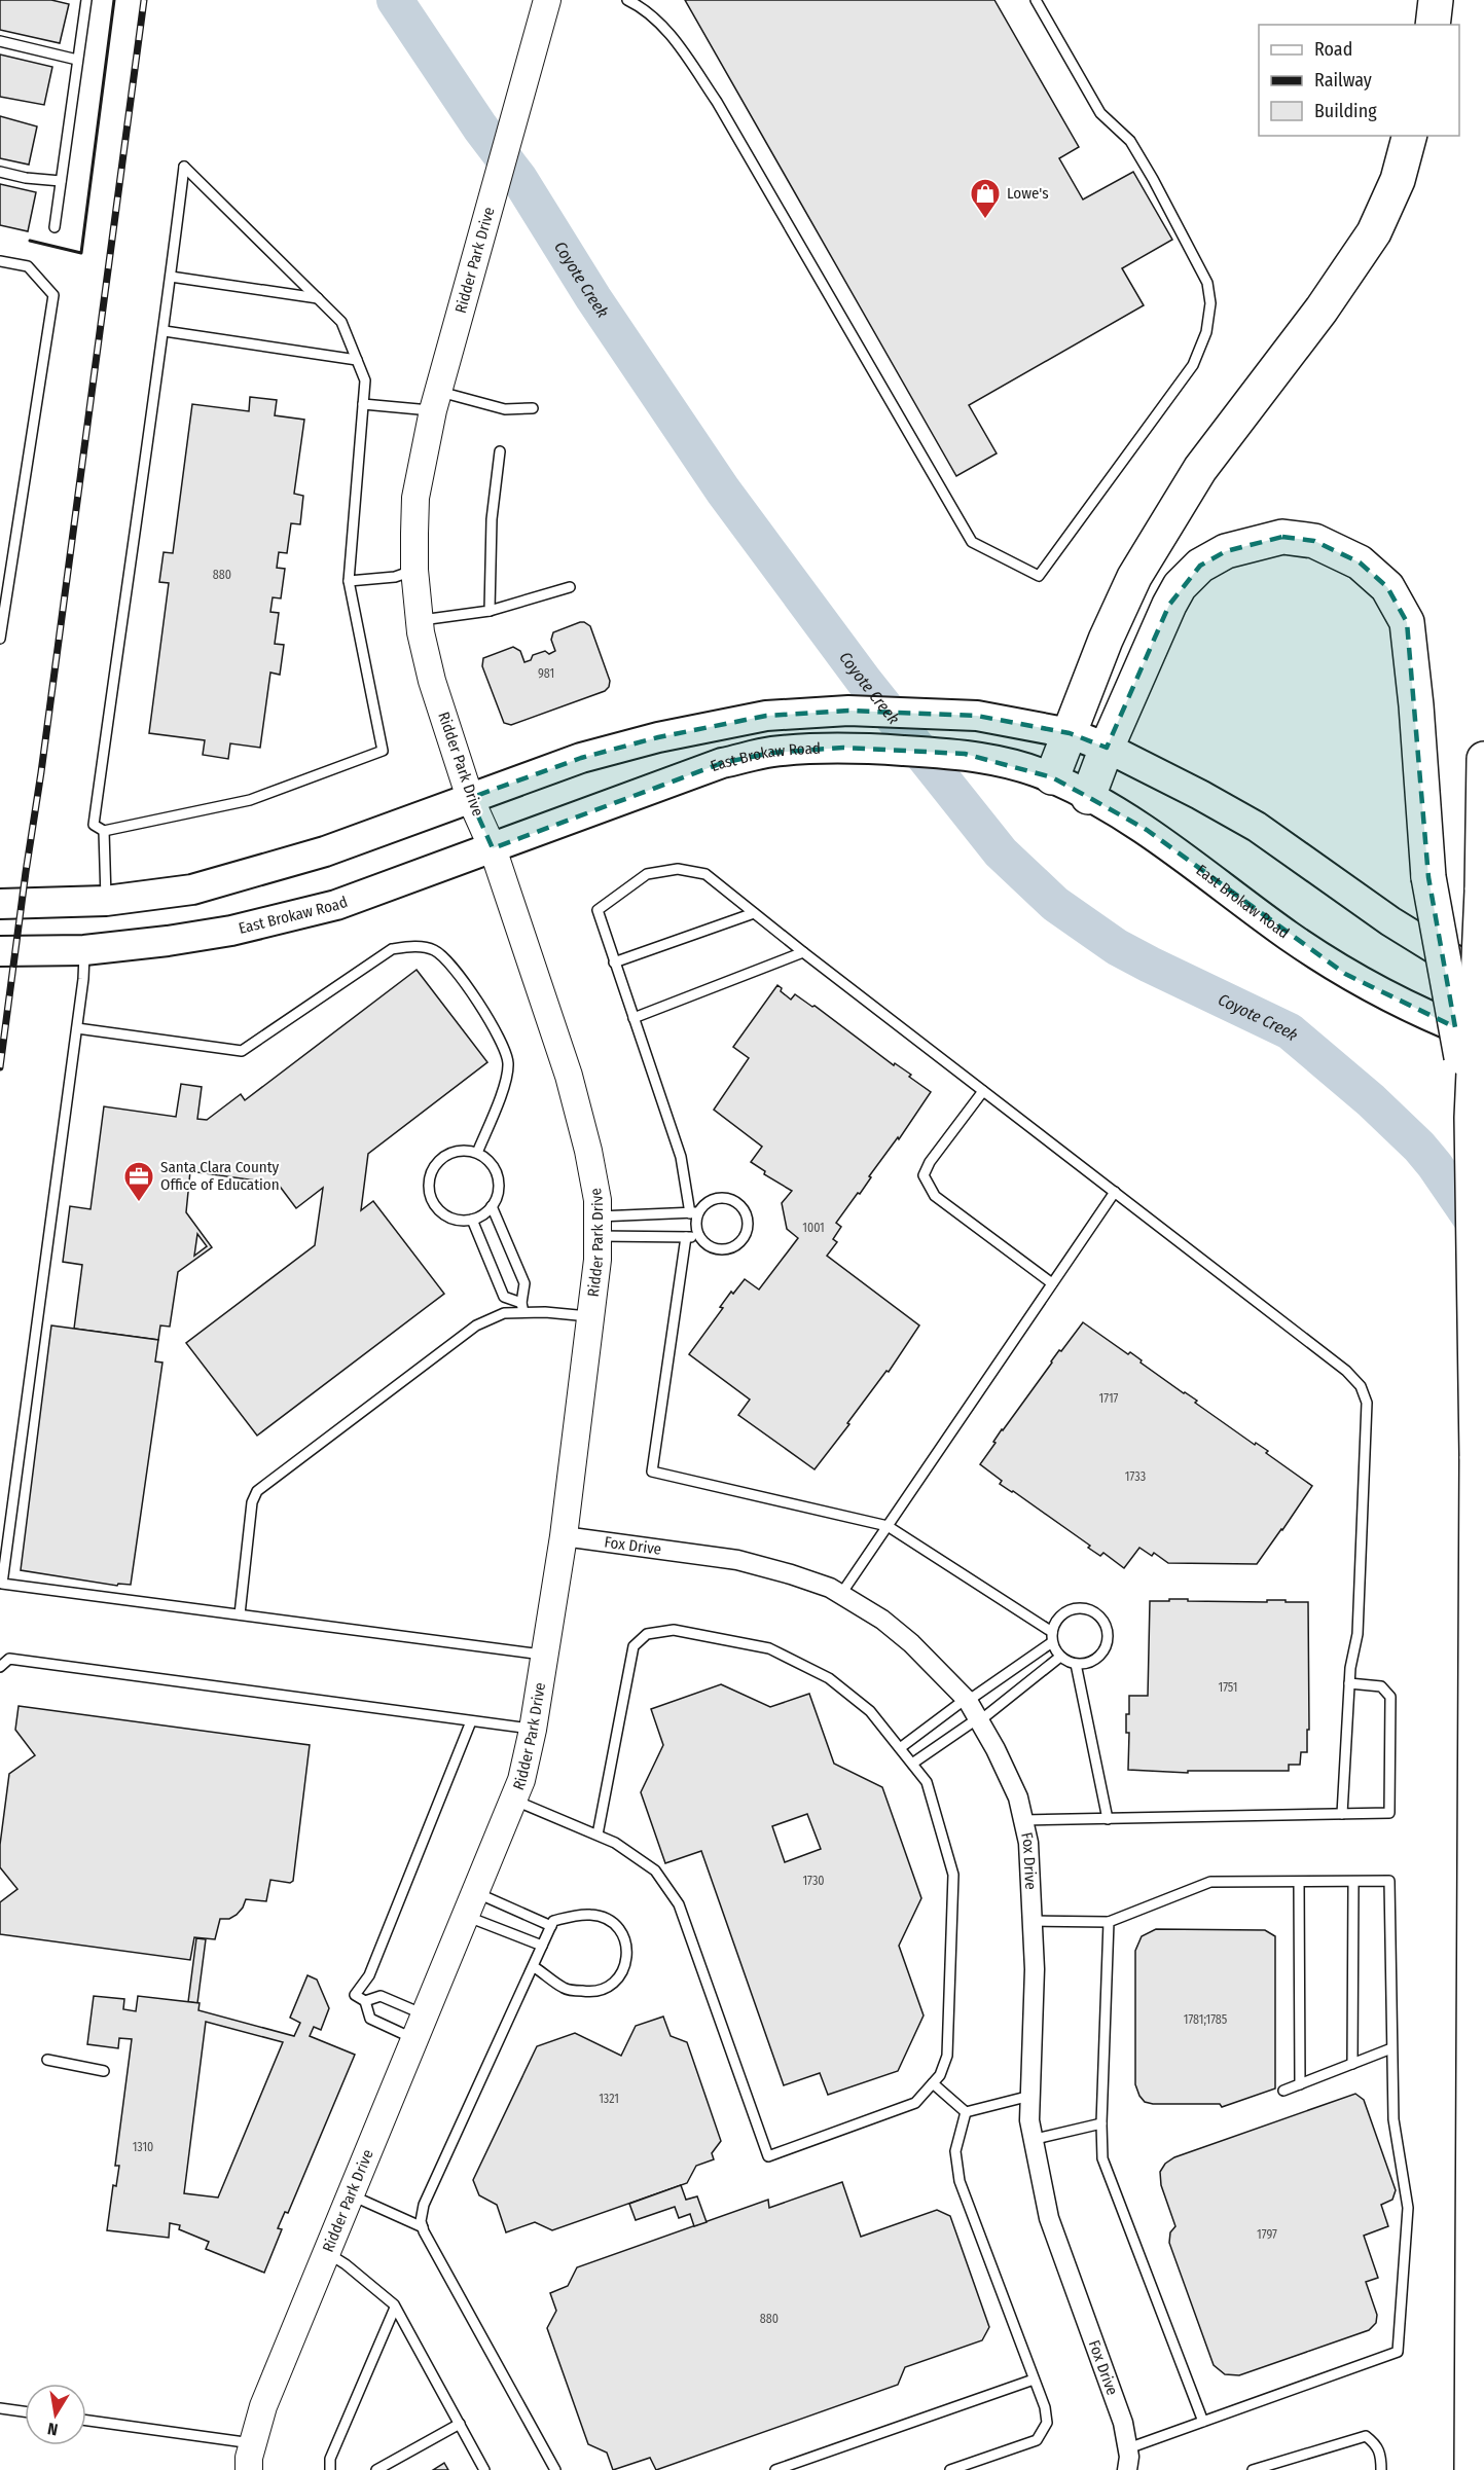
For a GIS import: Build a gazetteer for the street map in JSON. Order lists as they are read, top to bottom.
{
  "streets": {
    "main road": ["East Brokaw Road"],
    "street": ["Ridder Park Drive", "Fox Drive"]
  },
  "crossings": [
    ["Ridder Park Drive", "East Brokaw Road"],
    ["Ridder Park Drive", "Fox Drive"]
  ],
  "water": ["Coyote Creek"],
  "places": {
    "shop": ["Lowe's"],
    "office": ["Santa Clara County Office of Education"]
  },
  "house_numbers": [
    "880",
    "981",
    "1001",
    "1717",
    "1733",
    "1751",
    "1730",
    "1781;1785",
    "1321",
    "1310",
    "1797",
    "880"
  ],
  "legend": ["Road", "Railway", "Building"],
  "north": "bottom"
}
